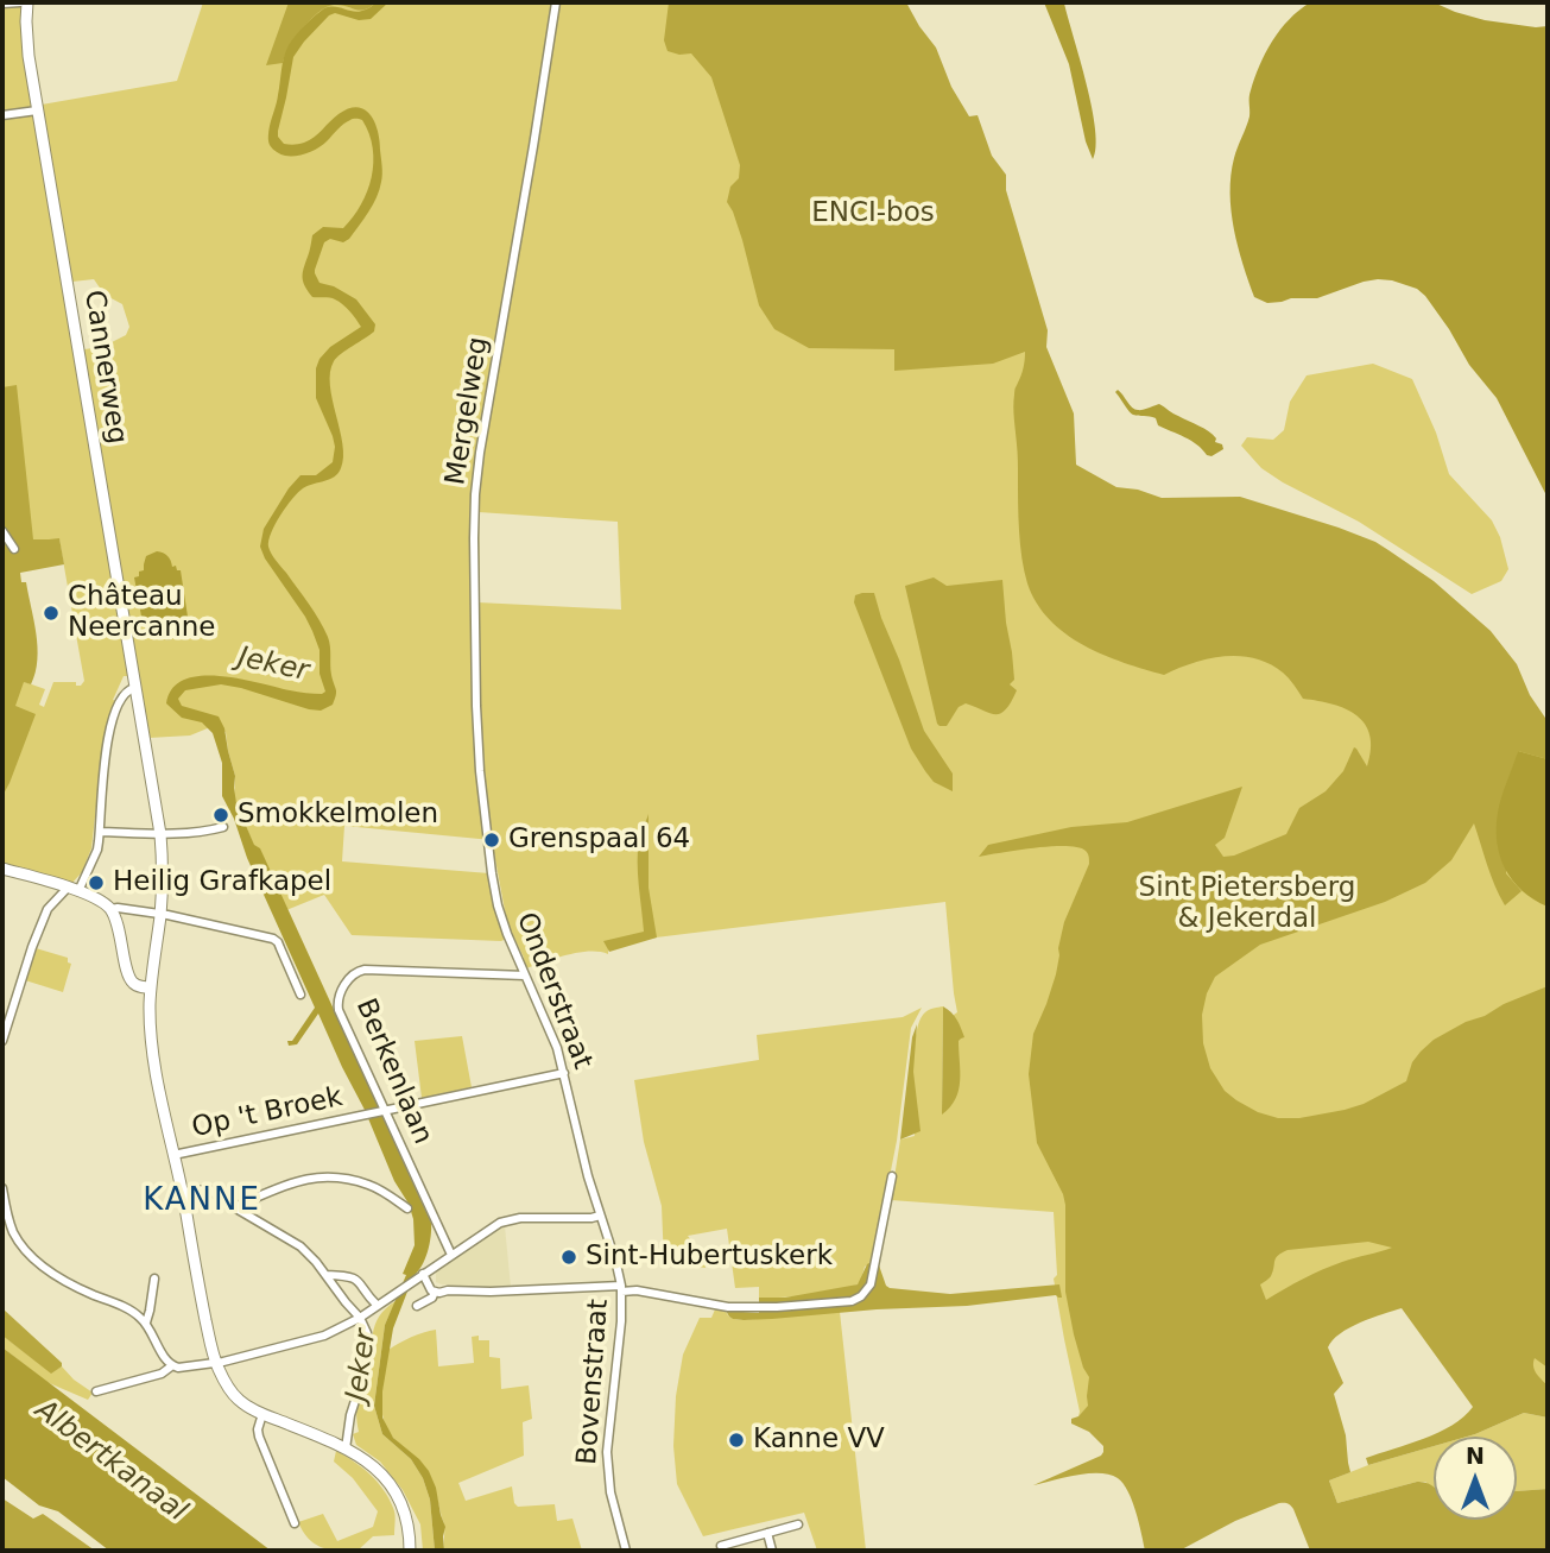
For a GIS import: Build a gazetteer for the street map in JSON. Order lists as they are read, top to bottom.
{
  "streets": {
    "main road": ["Cannerweg"],
    "street": [
      "Mergelweg",
      "Onderstraat",
      "Berkenlaan",
      "Op 't Broek",
      "Bovenstraat"
    ]
  },
  "crossings": [
    ["Cannerweg", "Op 't Broek"],
    ["Mergelweg", "Onderstraat"],
    ["Onderstraat", "Berkenlaan"],
    ["Onderstraat", "Op 't Broek"],
    ["Onderstraat", "Bovenstraat"],
    ["Berkenlaan", "Op 't Broek"]
  ],
  "districts": ["KANNE"],
  "water": ["Jeker", "Albertkanaal"],
  "parks": ["ENCI-bos", "Sint Pietersberg & Jekerdal"],
  "places": [
    "Château Neercanne",
    "Smokkelmolen",
    "Grenspaal 64",
    "Heilig Grafkapel",
    "Sint-Hubertuskerk",
    "Kanne VV"
  ],
  "north": "top"
}
